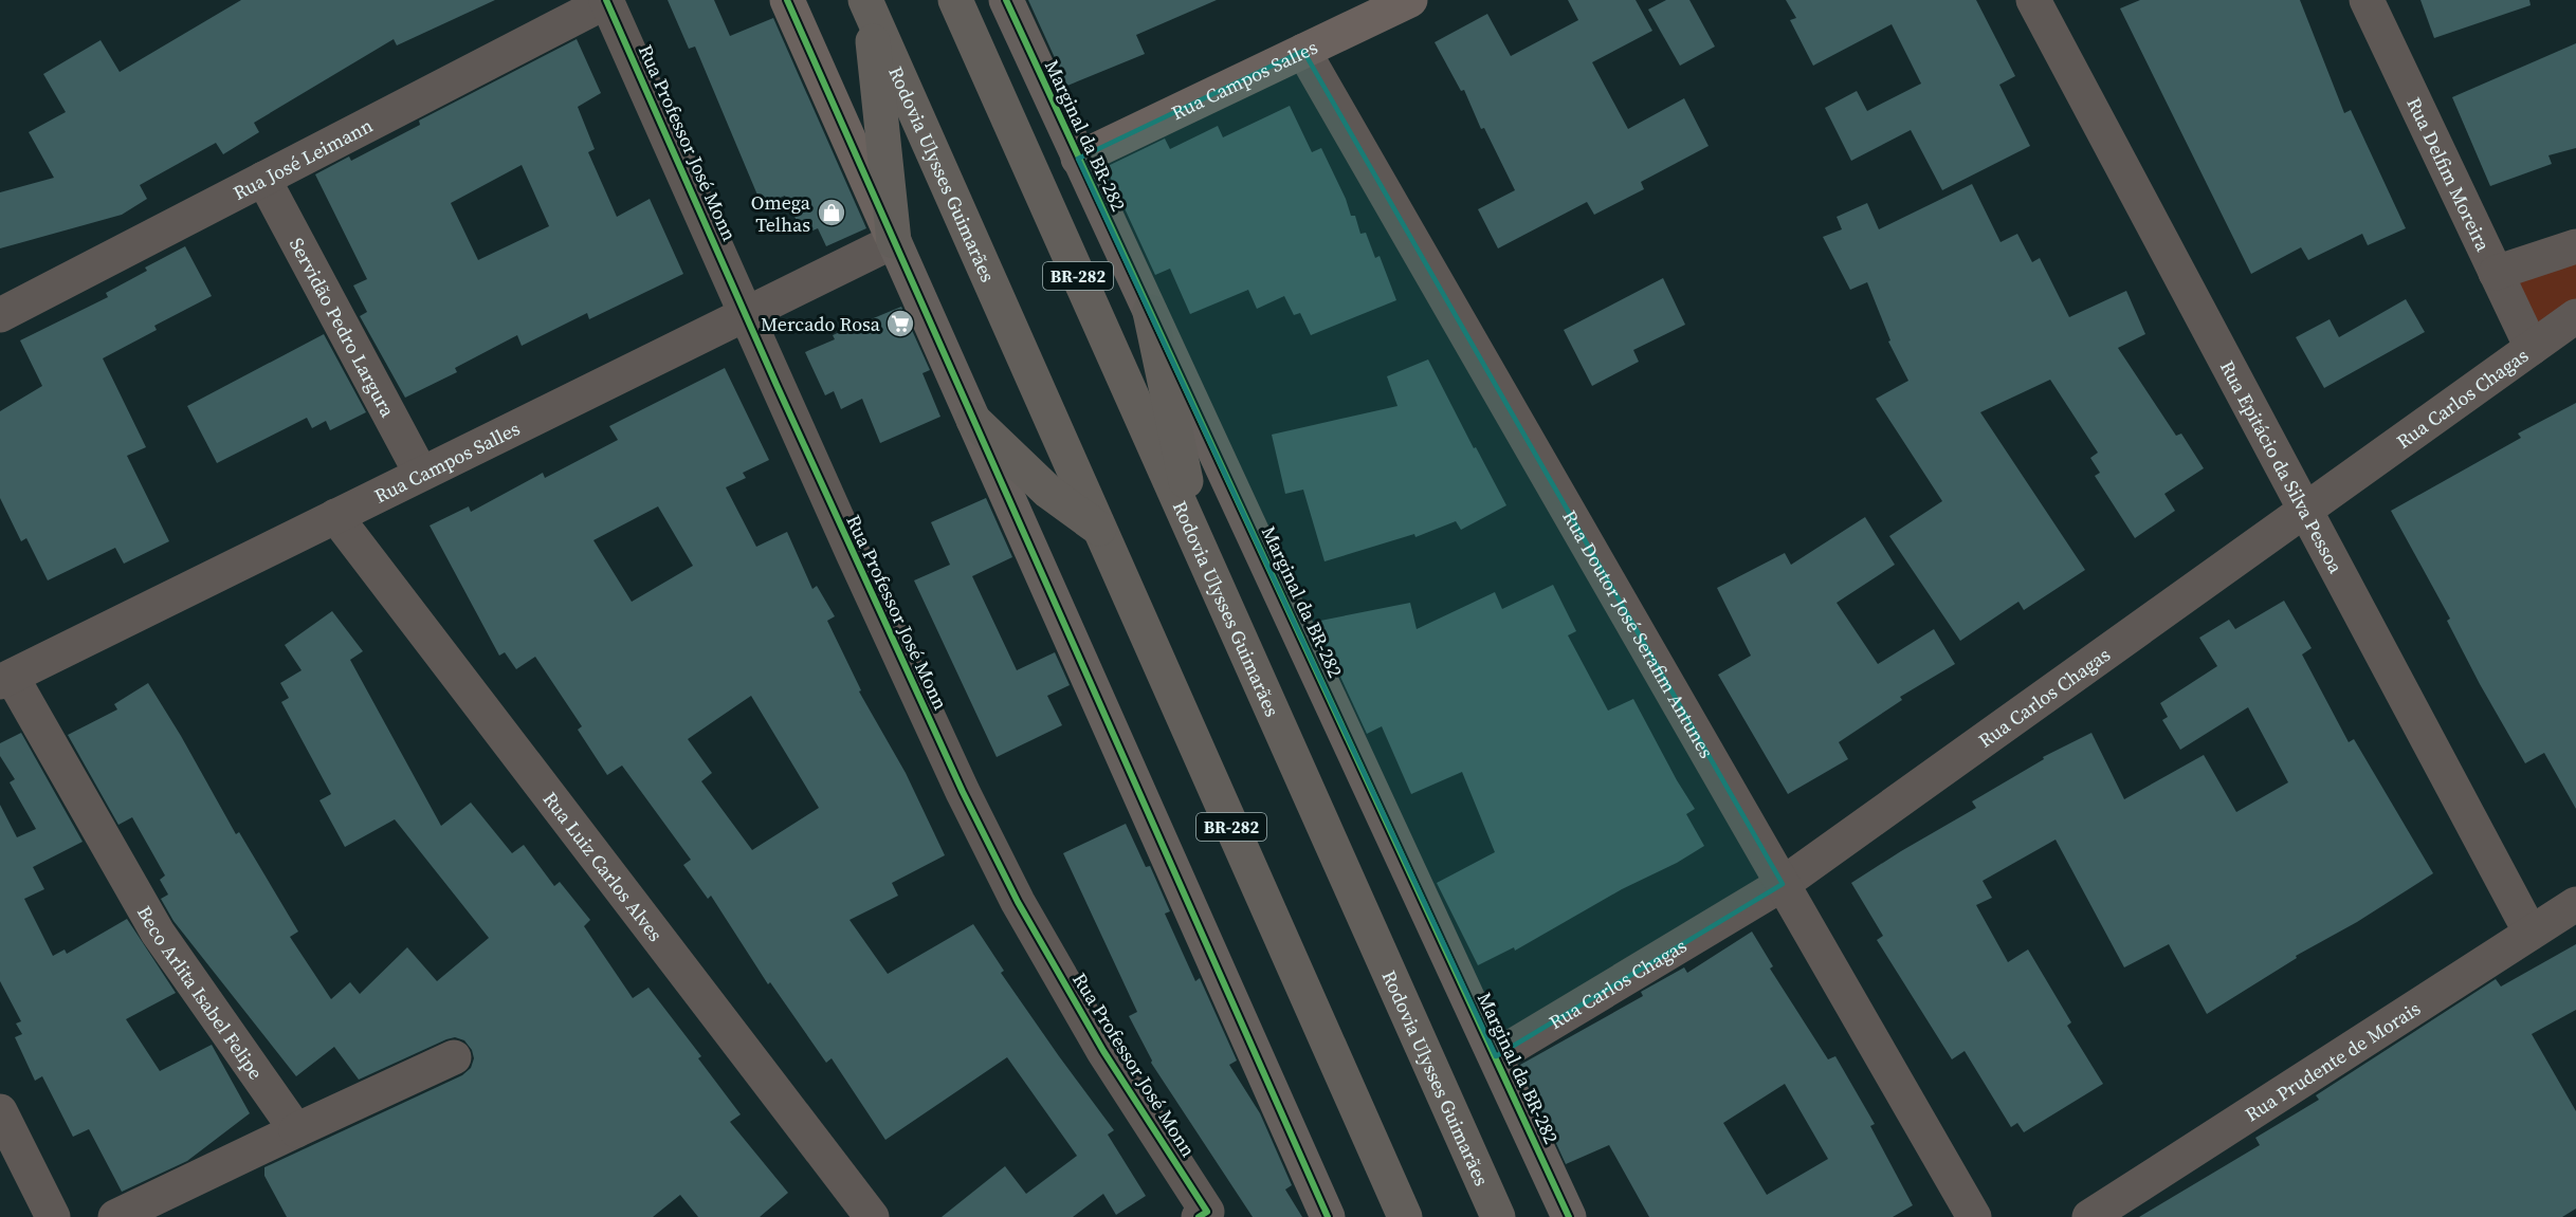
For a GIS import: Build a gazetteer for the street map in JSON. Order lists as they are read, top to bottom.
{
  "streets": {
    "highway": ["Rodovia Ulysses Guimarães", "BR-282"],
    "main road": ["Rua Campos Salles", "Marginal da BR-282"],
    "street": [
      "Rua Professor José Monn",
      "Rua José Leimann",
      "Rua Delfim Moreira",
      "Servidão Pedro Largura",
      "Rua Carlos Chagas",
      "Rua Epitácio da Silva Pessoa",
      "Rua Doutor José Serafim Antunes",
      "Rua Luiz Carlos Alves",
      "Beco Arlita Isabel Felipe",
      "Rua Prudente de Morais"
    ]
  },
  "crossings": [
    ["Rua Campos Salles", "Marginal da BR-282"],
    ["Rua Campos Salles", "Rua Professor José Monn"],
    ["Rua Campos Salles", "Servidão Pedro Largura"],
    ["Rua Campos Salles", "Rua Doutor José Serafim Antunes"],
    ["Rua Campos Salles", "Rua Luiz Carlos Alves"],
    ["Rua Campos Salles", "Beco Arlita Isabel Felipe"],
    ["Marginal da BR-282", "Rua Carlos Chagas"],
    ["Rua Professor José Monn", "Rua José Leimann"],
    ["Rua José Leimann", "Servidão Pedro Largura"],
    ["Rua Delfim Moreira", "Rua Carlos Chagas"],
    ["Rua Carlos Chagas", "Rua Epitácio da Silva Pessoa"],
    ["Rua Carlos Chagas", "Rua Doutor José Serafim Antunes"],
    ["Rua Epitácio da Silva Pessoa", "Rua Prudente de Morais"]
  ],
  "places": {
    "shop": ["Omega Telhas"],
    "supermarket": ["Mercado Rosa"]
  }
}
